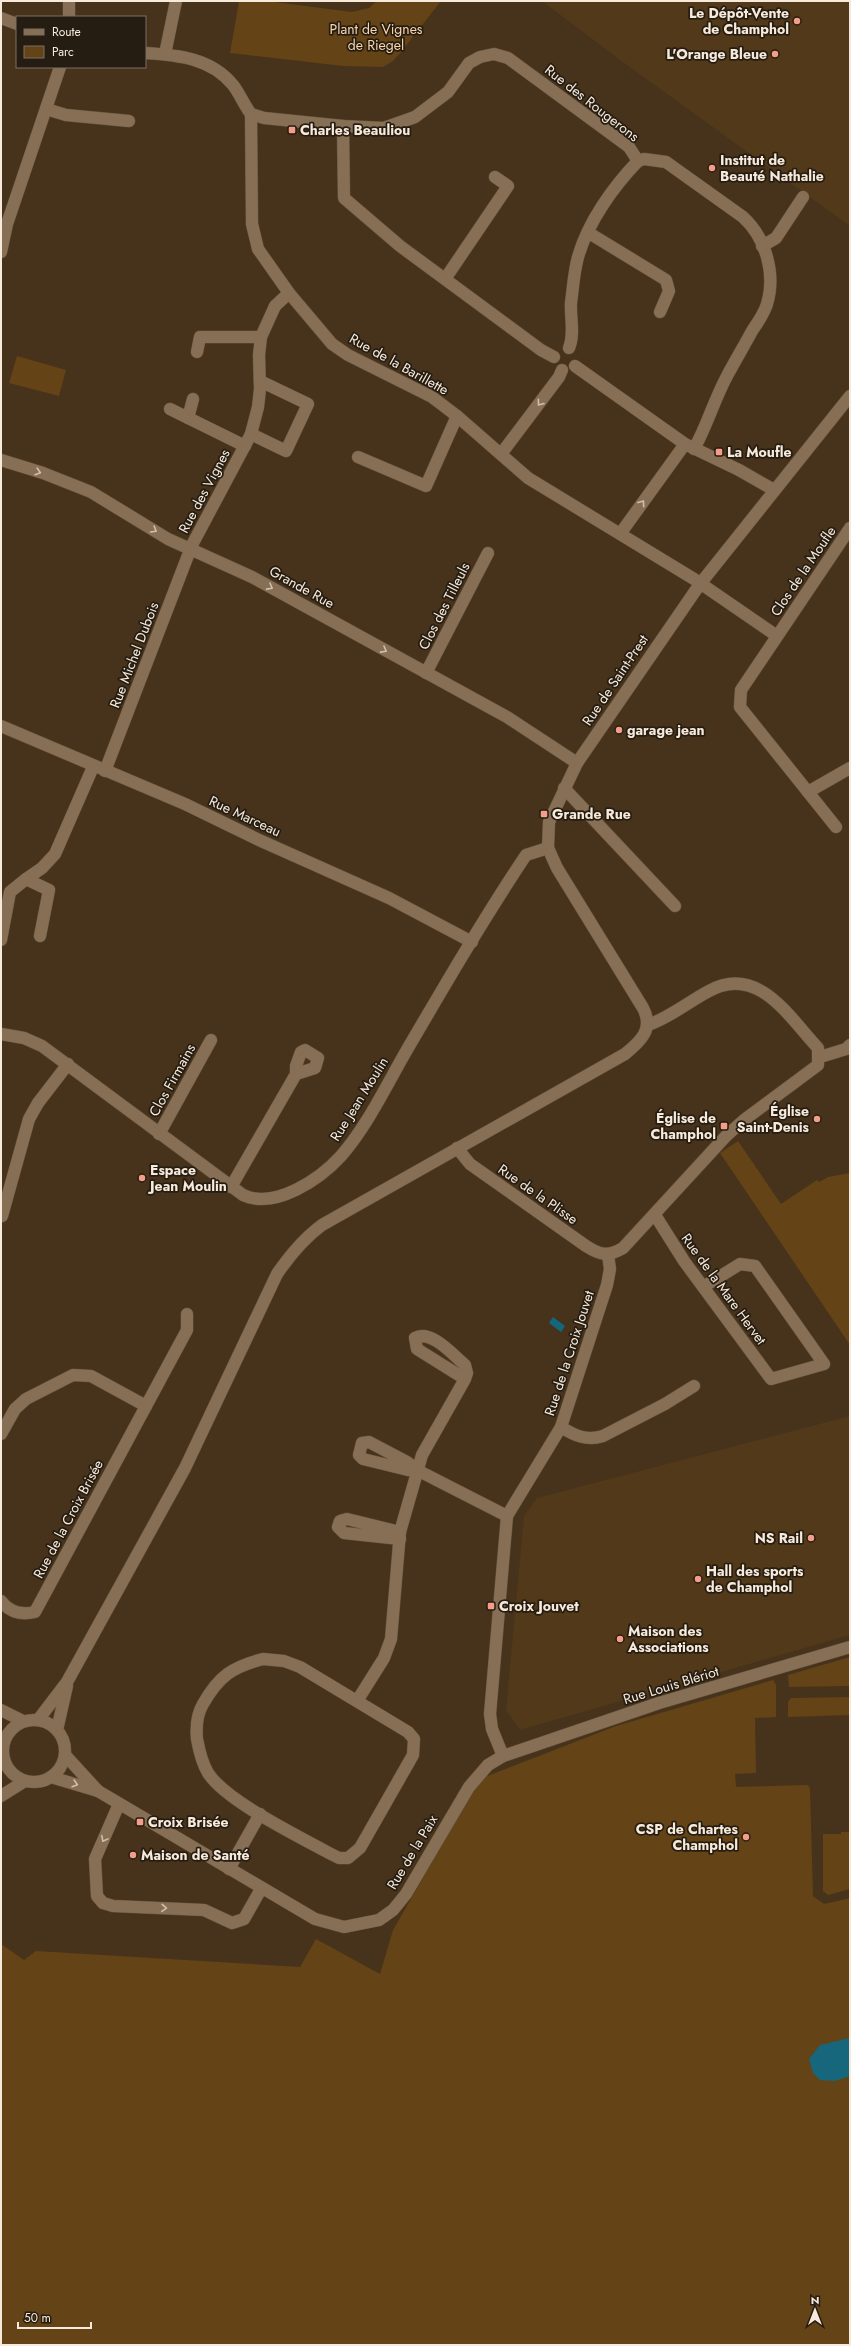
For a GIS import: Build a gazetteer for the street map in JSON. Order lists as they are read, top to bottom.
{
  "streets": {
    "street": [
      "Rue des Rougerons",
      "Rue de la Barillette",
      "Rue des Vignes",
      "Clos de la Moufle",
      "Grande Rue",
      "Clos des Tilleuls",
      "Rue Michel Dubois",
      "Rue de Saint-Prest",
      "Rue Marceau",
      "Clos Firmains",
      "Rue Jean Moulin",
      "Rue de la Plisse",
      "Rue de la Mare Hervet",
      "Rue de la Croix Jouvet",
      "Rue de la Croix Brisée",
      "Rue Louis Blériot",
      "Rue de la Paix"
    ]
  },
  "crossings": [
    ["Rue des Rougerons", "Rue de la Barillette"],
    ["Rue de la Barillette", "Rue des Vignes"],
    ["Rue de la Barillette", "Clos de la Moufle"],
    ["Rue de la Barillette", "Rue de Saint-Prest"],
    ["Rue des Vignes", "Grande Rue"],
    ["Rue des Vignes", "Rue Michel Dubois"],
    ["Grande Rue", "Clos des Tilleuls"],
    ["Grande Rue", "Rue Michel Dubois"],
    ["Grande Rue", "Rue de Saint-Prest"],
    ["Rue Michel Dubois", "Rue Marceau"],
    ["Rue de Saint-Prest", "Rue Jean Moulin"],
    ["Rue Marceau", "Rue Jean Moulin"],
    ["Clos Firmains", "Rue Jean Moulin"],
    ["Rue de la Plisse", "Rue de la Croix Jouvet"],
    ["Rue de la Croix Jouvet", "Rue Louis Blériot"],
    ["Rue de la Croix Jouvet", "Rue de la Paix"],
    ["Rue Louis Blériot", "Rue de la Paix"]
  ],
  "one_way": ["Grande Rue"],
  "parks": ["Plant de Vignes de Riegel"],
  "places": {
    "other": [
      "Le Dépôt-Vente de Champhol",
      "L'Orange Bleue",
      "Institut de Beauté Nathalie",
      "garage jean",
      "Église Saint-Denis",
      "Espace Jean Moulin",
      "NS Rail",
      "Hall des sports de Champhol",
      "Maison des Associations",
      "CSP de Chartes Champhol",
      "Maison de Santé"
    ],
    "transit": [
      "Charles Beauliou",
      "La Moufle",
      "Grande Rue",
      "Église de Champhol",
      "Croix Jouvet",
      "Croix Brisée"
    ]
  },
  "legend": ["Route", "Parc"],
  "scale_bar": "50 m",
  "north": "top"
}
